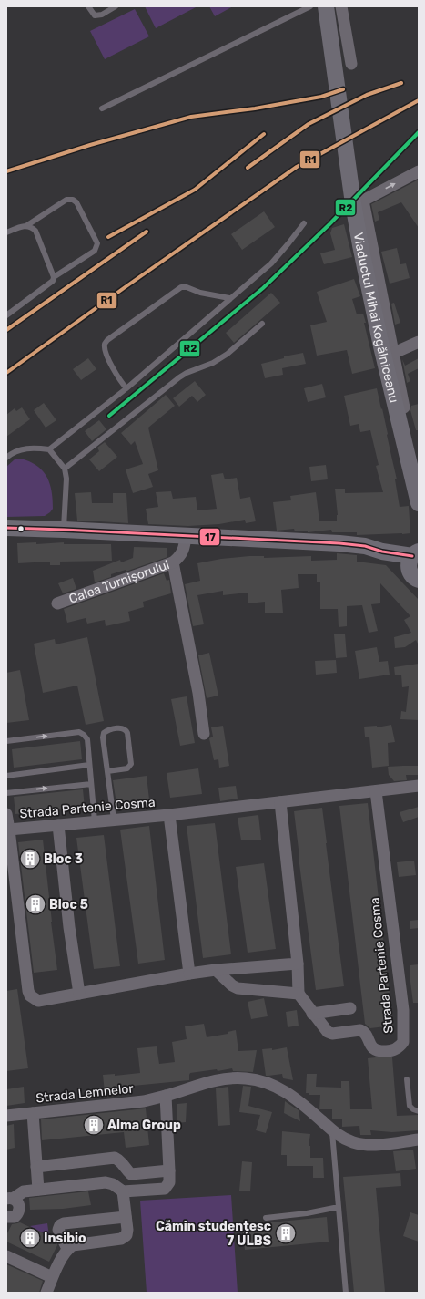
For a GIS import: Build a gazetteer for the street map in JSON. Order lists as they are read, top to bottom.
{
  "streets": {
    "main road": ["Viaductul Mihai Kogălniceanu"],
    "street": ["Calea Turnișorului", "Strada Partenie Cosma", "Strada Lemnelor"]
  },
  "places": {
    "building": [
      "Bloc 3",
      "Bloc 5",
      "Alma Group",
      "Cămin studențesc 7 ULBS",
      "Insibio"
    ]
  },
  "lines": ["transit line R1", "transit line R2", "transit line 17"]
}
